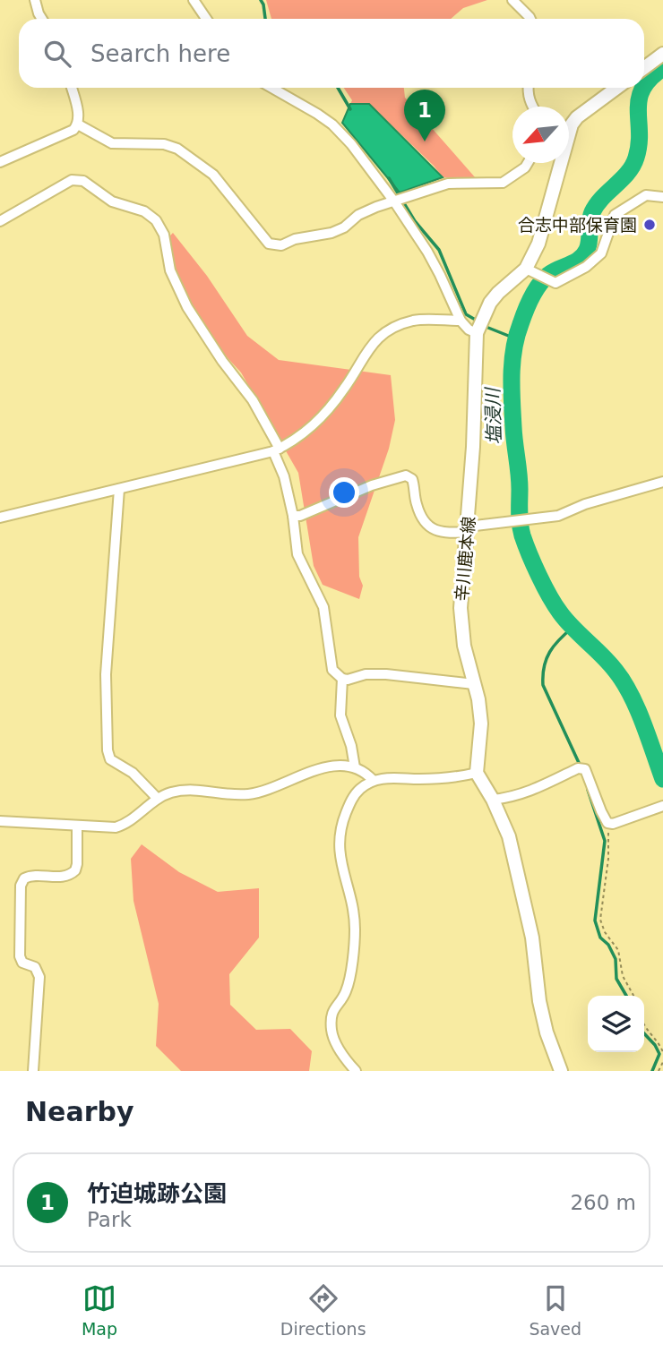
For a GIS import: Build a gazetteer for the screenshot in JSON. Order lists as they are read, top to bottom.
{
  "streets": {
    "main road": ["辛川鹿本線"]
  },
  "water": ["塩浸川"],
  "places": ["合志中部保育園"],
  "north": "bottom left",
  "page": {
    "search": "Search here",
    "pins": "1",
    "heading": "Nearby",
    "list": [
      {
        "mark": "1",
        "name": "竹迫城跡公園",
        "note": "Park",
        "value": "260 m"
      }
    ],
    "nav": ["Map", "Directions", "Saved"]
  }
}
